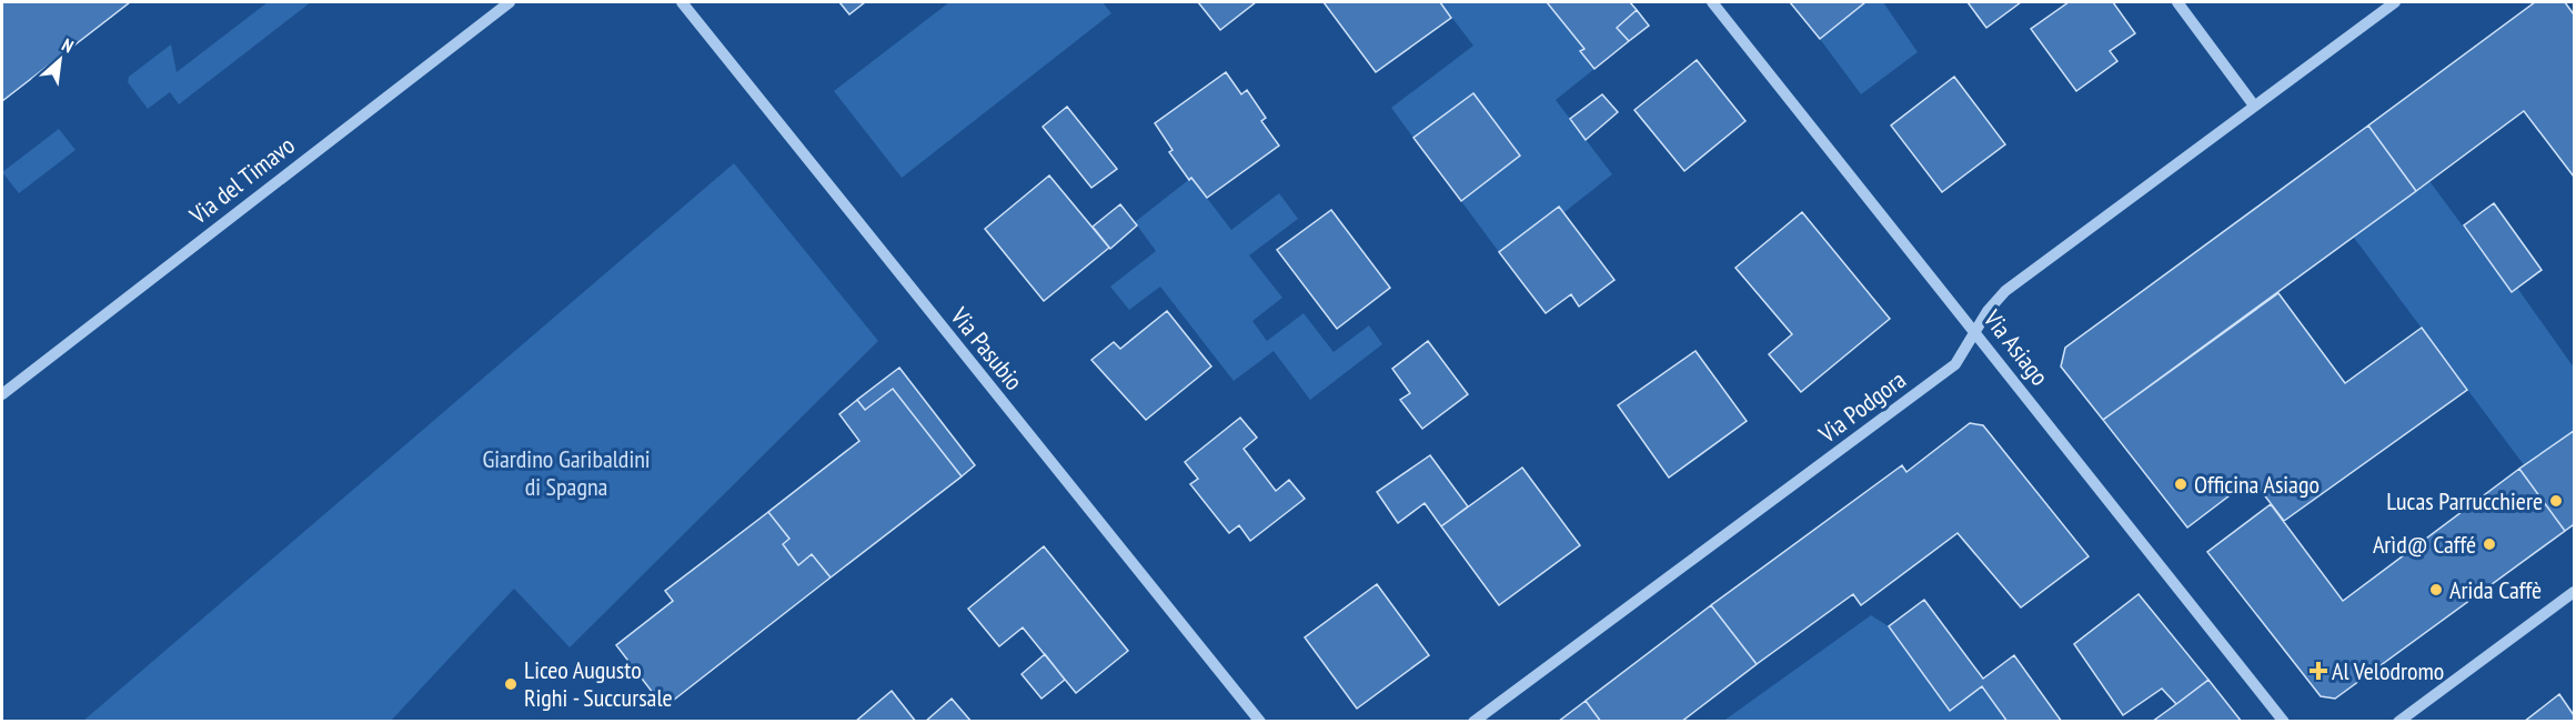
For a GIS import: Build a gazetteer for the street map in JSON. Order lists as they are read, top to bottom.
{
  "streets": {
    "street": [
      "Via del Timavo",
      "Via Asiago",
      "Via Pasubio",
      "Via Podgora"
    ]
  },
  "crossings": [
    ["Via Asiago", "Via Podgora"]
  ],
  "parks": ["Giardino Garibaldini di Spagna"],
  "places": {
    "other": [
      "Officina Asiago",
      "Lucas Parrucchiere",
      "Arìd@ Caffé",
      "Arida Caffè",
      "Liceo Augusto Righi - Succursale"
    ],
    "health": ["Al Velodromo"]
  },
  "north": "top right"
}
